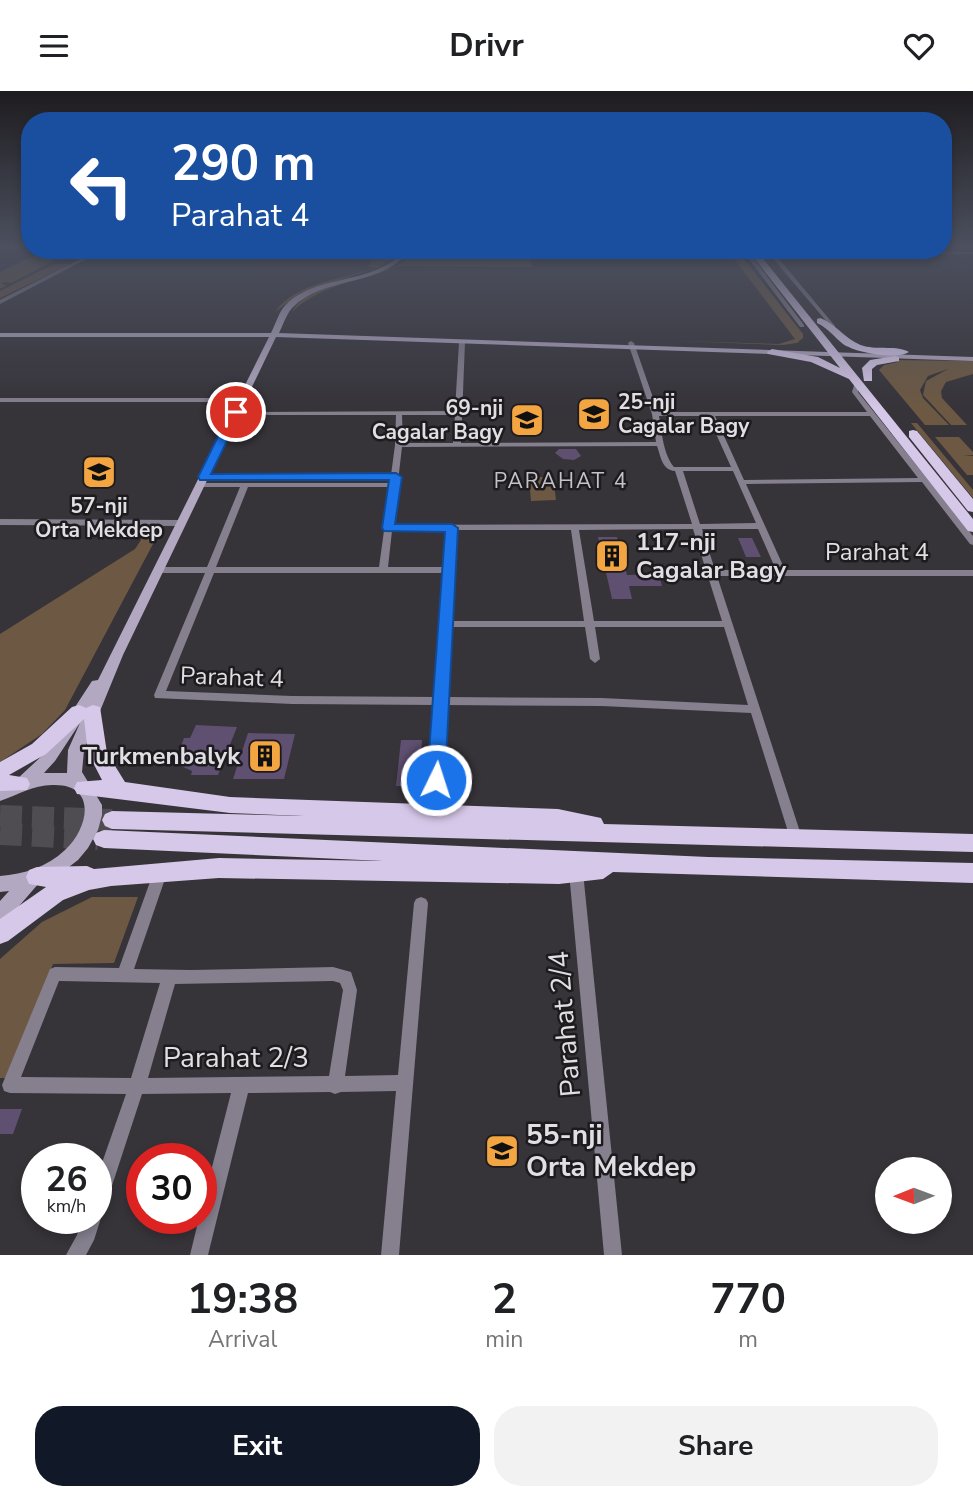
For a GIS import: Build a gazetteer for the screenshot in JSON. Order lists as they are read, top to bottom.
{
  "streets": {
    "street": ["Parahat 4", "Parahat 2/4", "Parahat 2/3"]
  },
  "districts": ["PARAHAT 4"],
  "places": {
    "school or university": [
      "25-nji Cagalar Bagy",
      "69-nji Cagalar Bagy",
      "57-nji Orta Mekdep",
      "55-nji Orta Mekdep"
    ],
    "building": ["117-nji Cagalar Bagy", "Turkmenbalyk"]
  },
  "north": "left",
  "page": {
    "header": "Drivr",
    "turn": ["290 m", "Parahat 4"],
    "speed": "26 km/h",
    "limit": "30",
    "eta": [
      "19:38",
      "Arrival",
      "2",
      "min",
      "770",
      "m"
    ],
    "buttons": ["Exit", "Share"]
  }
}
